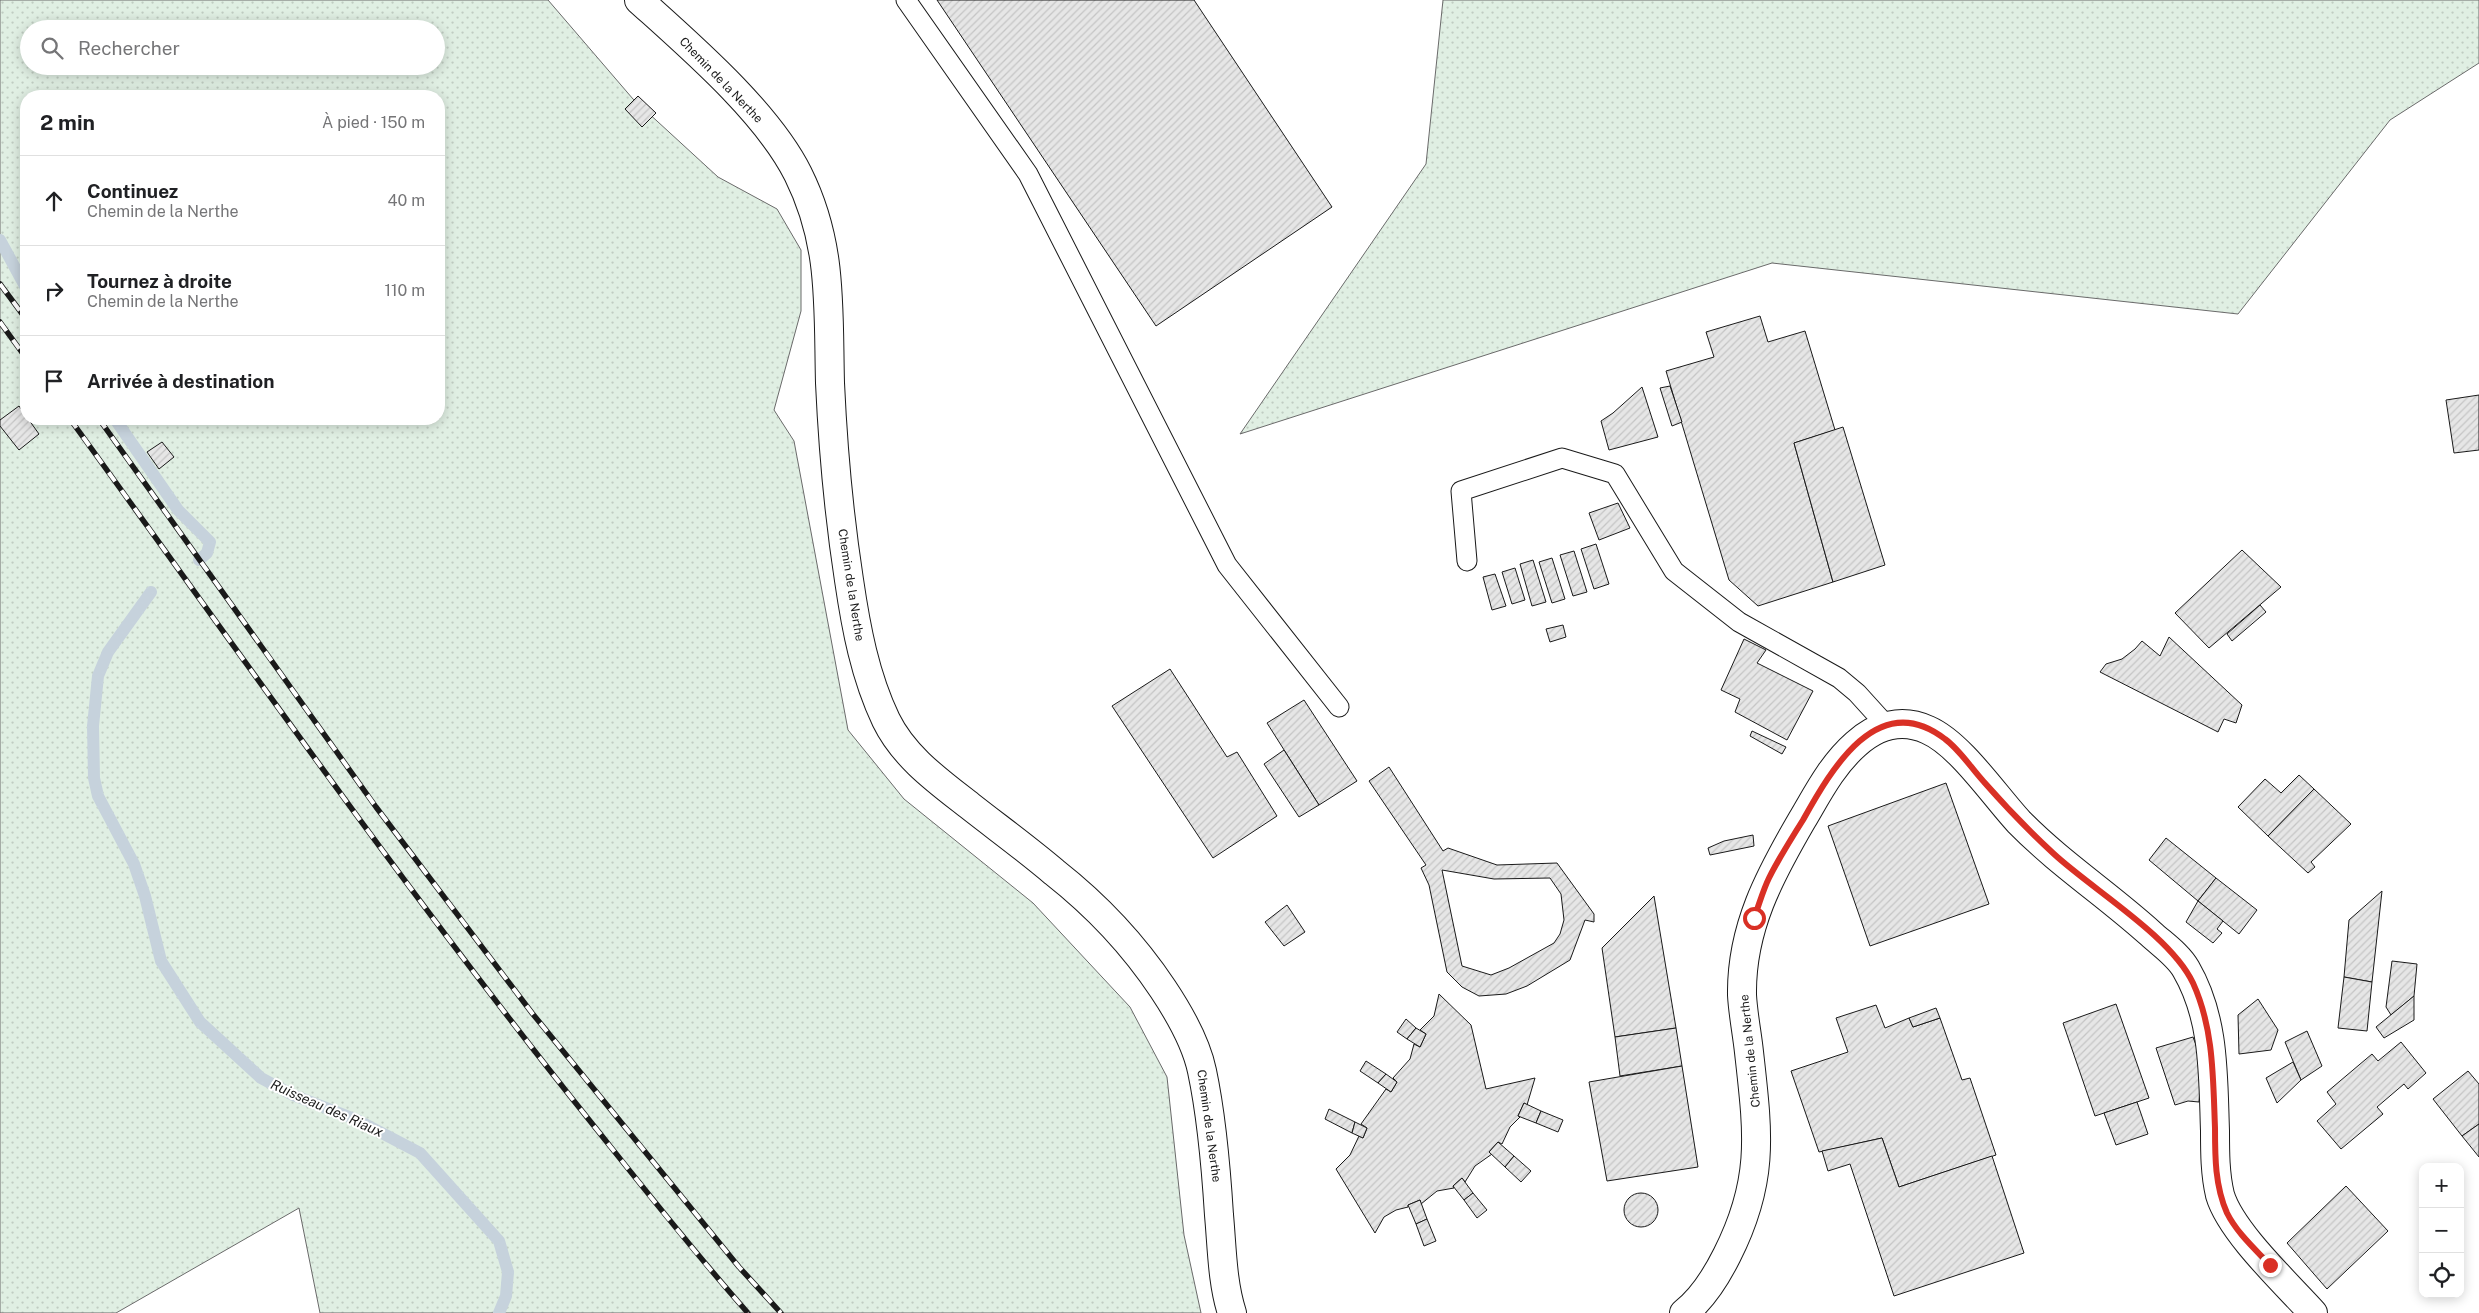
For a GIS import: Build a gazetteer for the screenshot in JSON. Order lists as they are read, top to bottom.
{
  "streets": {
    "street": ["Chemin de la Nerthe"]
  },
  "water": ["Ruisseau des Riaux"],
  "page": {
    "search": "Rechercher",
    "heading": ["2 min", "À pied · 150 m"],
    "list": [
      ["Continuez", "Chemin de la Nerthe", "40 m"],
      ["Tournez à droite", "Chemin de la Nerthe", "110 m"],
      "Arrivée à destination"
    ],
    "map_buttons": ["+", "−"]
  }
}
